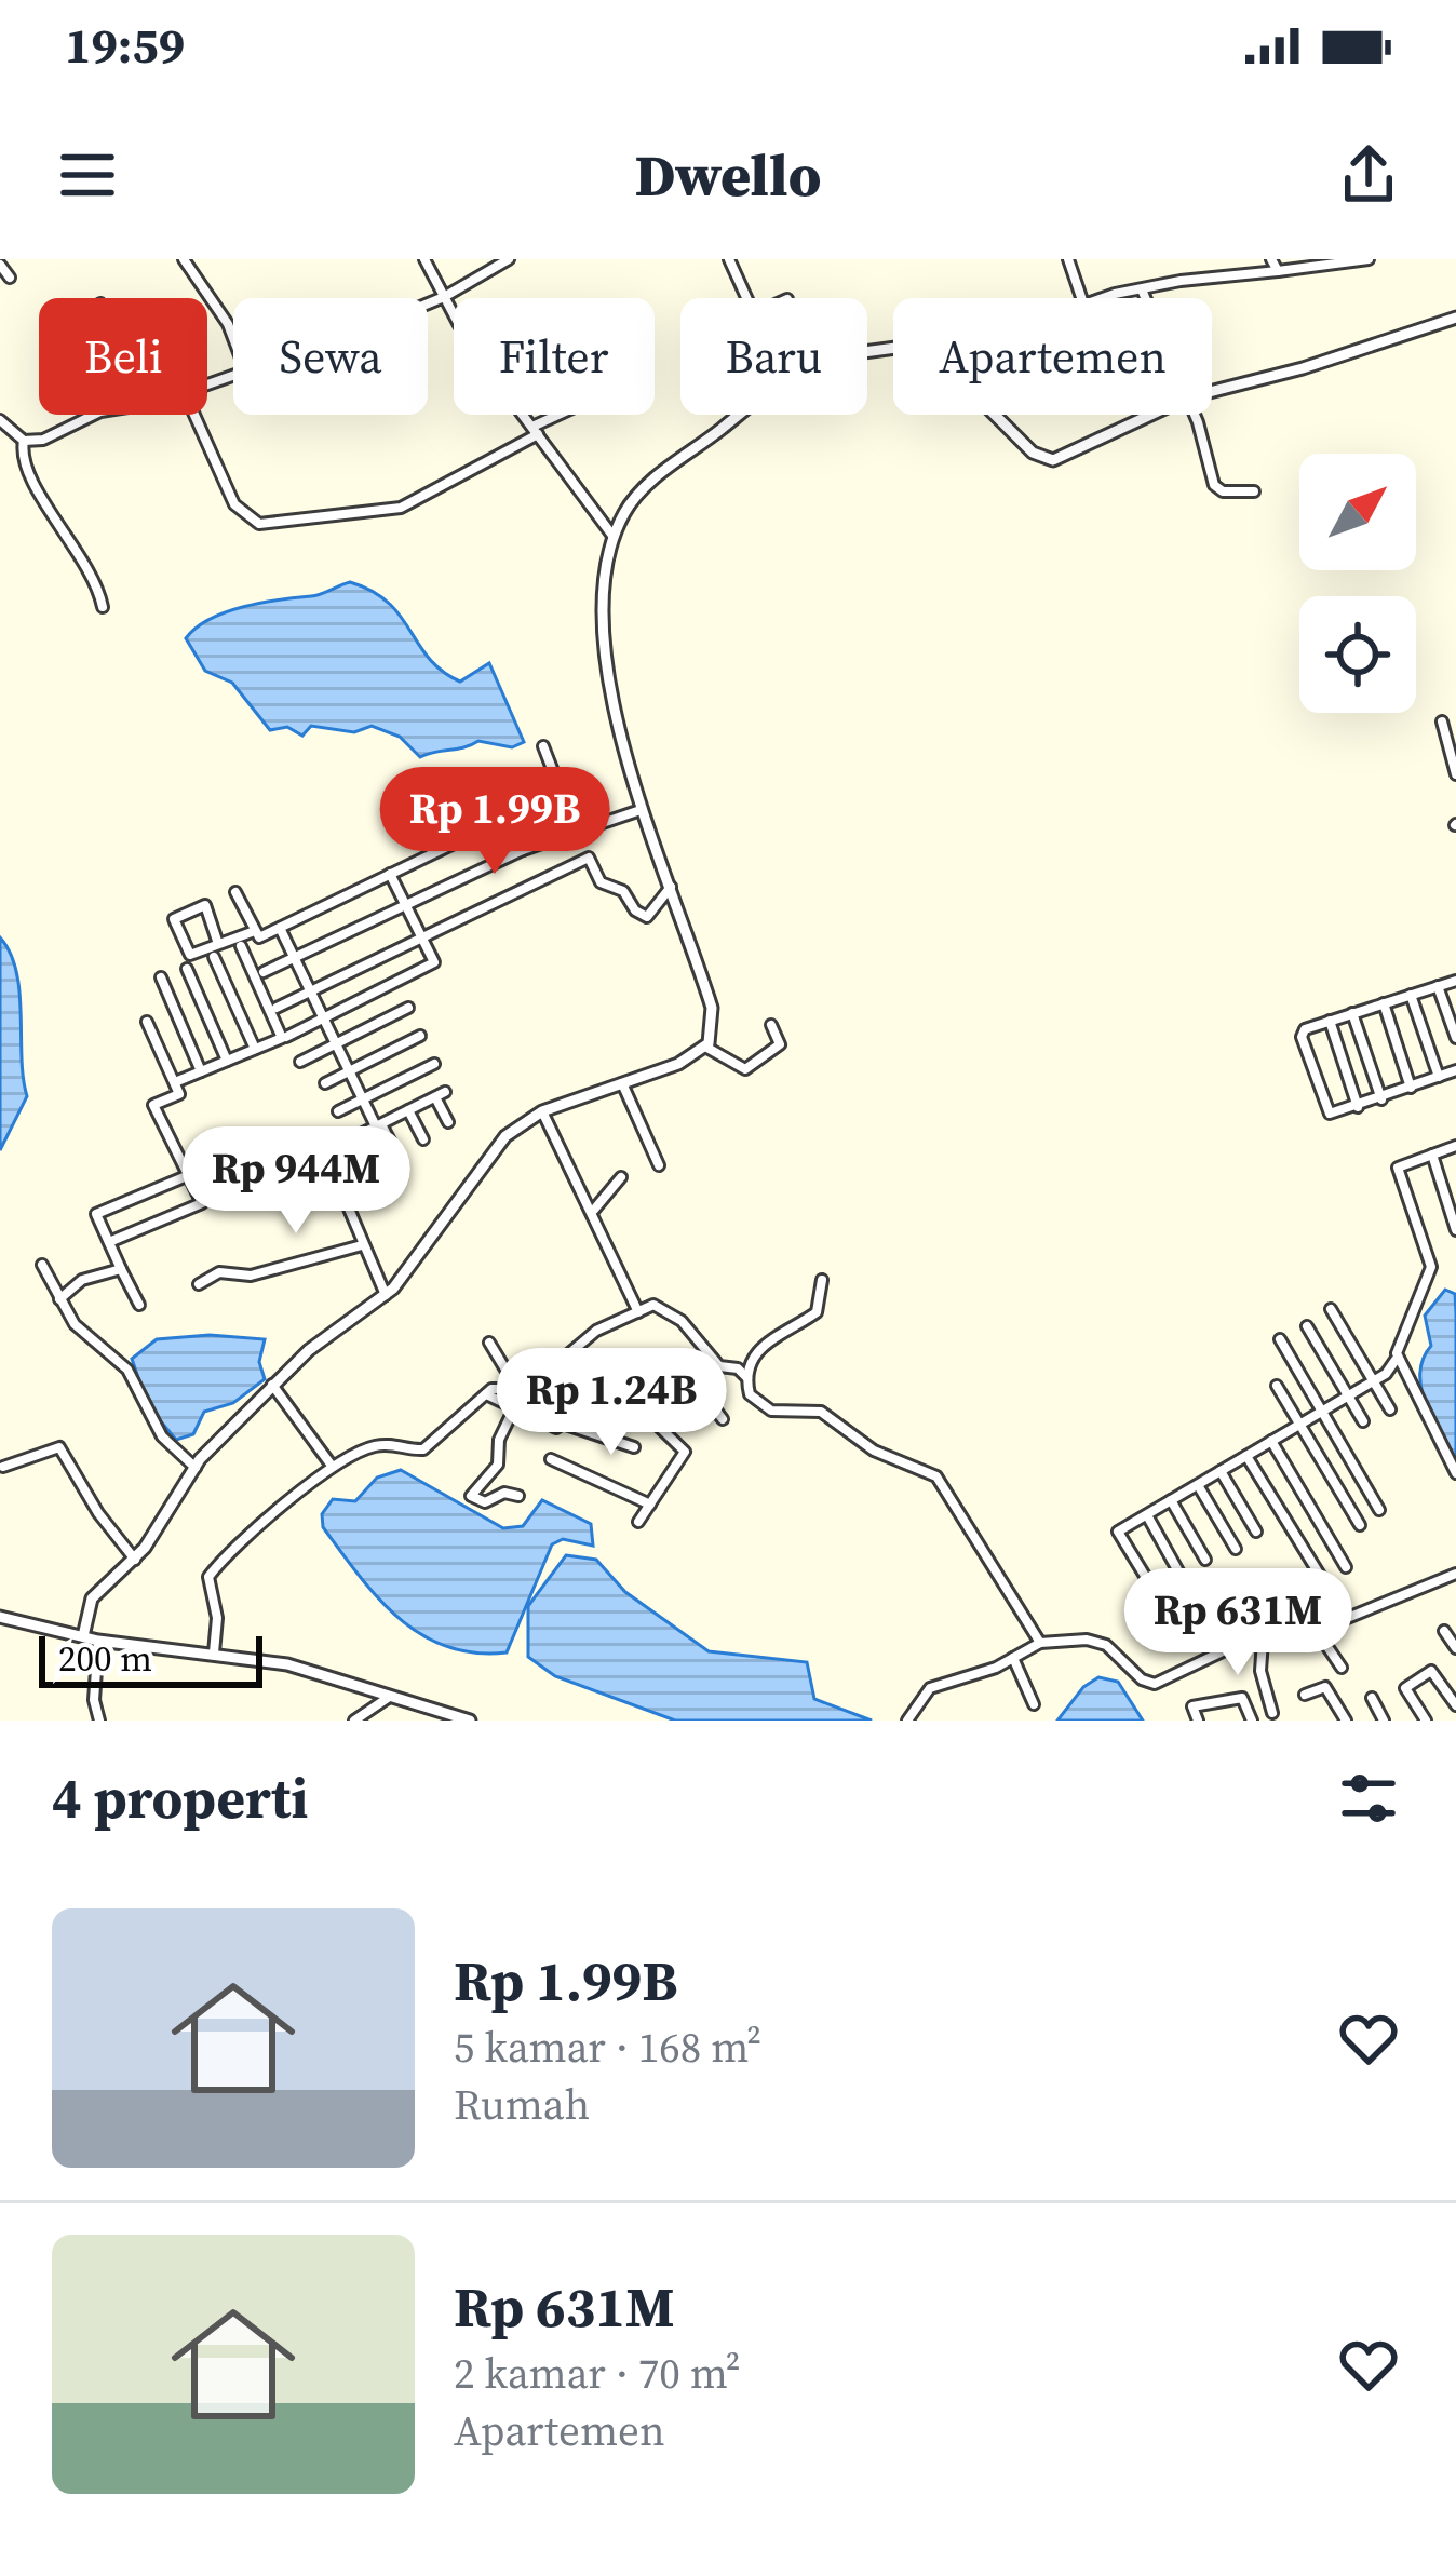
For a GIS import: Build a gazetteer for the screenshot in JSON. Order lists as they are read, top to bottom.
{
  "scale_bar": "200 m",
  "north": "top right",
  "page": {
    "status": "19:59",
    "header": "Dwello",
    "chip": [
      "Beli",
      "Sewa",
      "Filter",
      "Baru",
      "Apartemen"
    ],
    "price": [
      "Rp 1.99B",
      "Rp 944M",
      "Rp 1.24B",
      "Rp 631M"
    ],
    "scale": "200 m",
    "heading": "4 properti",
    "list": [
      {
        "name": "Rp 1.99B",
        "note": "5 kamar · 168 m² · Rumah"
      },
      {
        "name": "Rp 631M",
        "note": "2 kamar · 70 m² · Apartemen"
      }
    ]
  }
}
